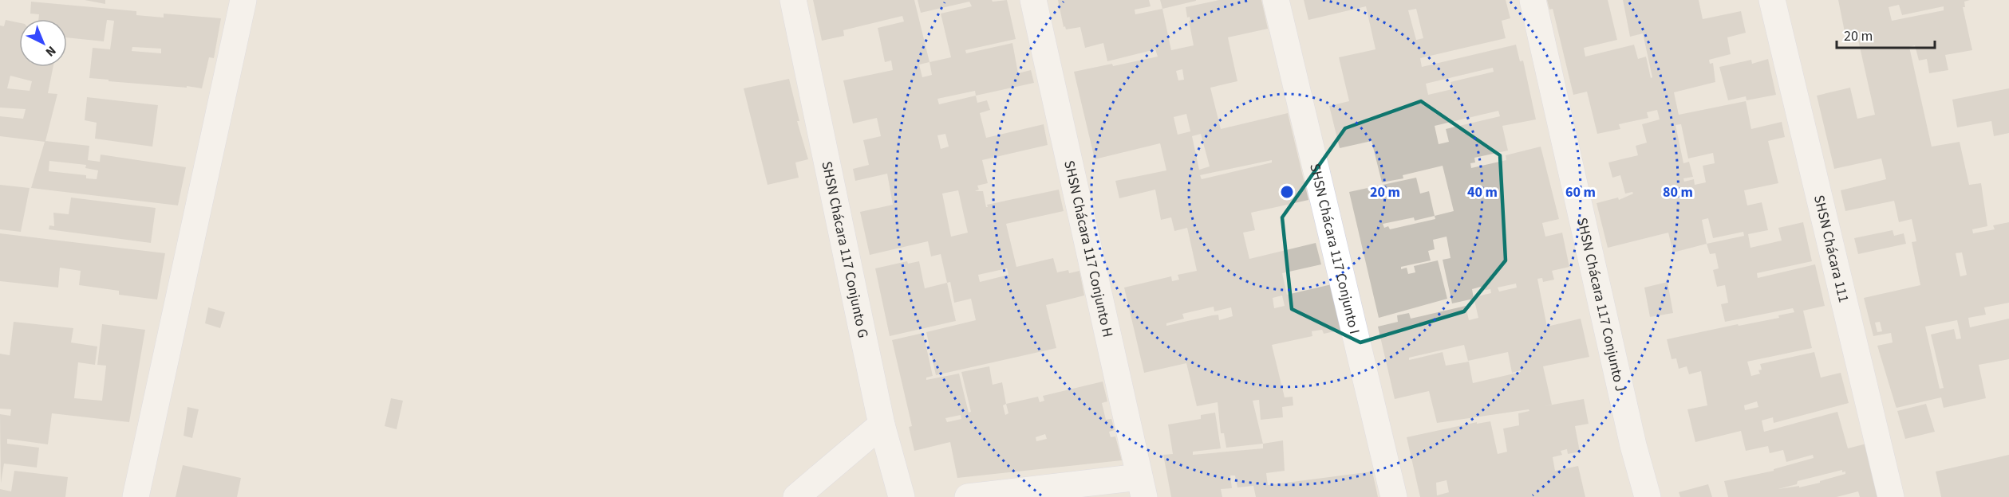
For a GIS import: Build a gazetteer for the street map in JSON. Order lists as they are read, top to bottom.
{
  "streets": {
    "street": [
      "SHSN Chácara 117 Conjunto H",
      "SHSN Chácara 117 Conjunto I",
      "SHSN Chácara 111",
      "SHSN Chácara 117 Conjunto G",
      "SHSN Chácara 117 Conjunto J"
    ]
  },
  "scale_bar": "20 m",
  "north": "bottom right",
  "rings": [
    "20 m",
    "40 m",
    "60 m",
    "80 m"
  ]
}
